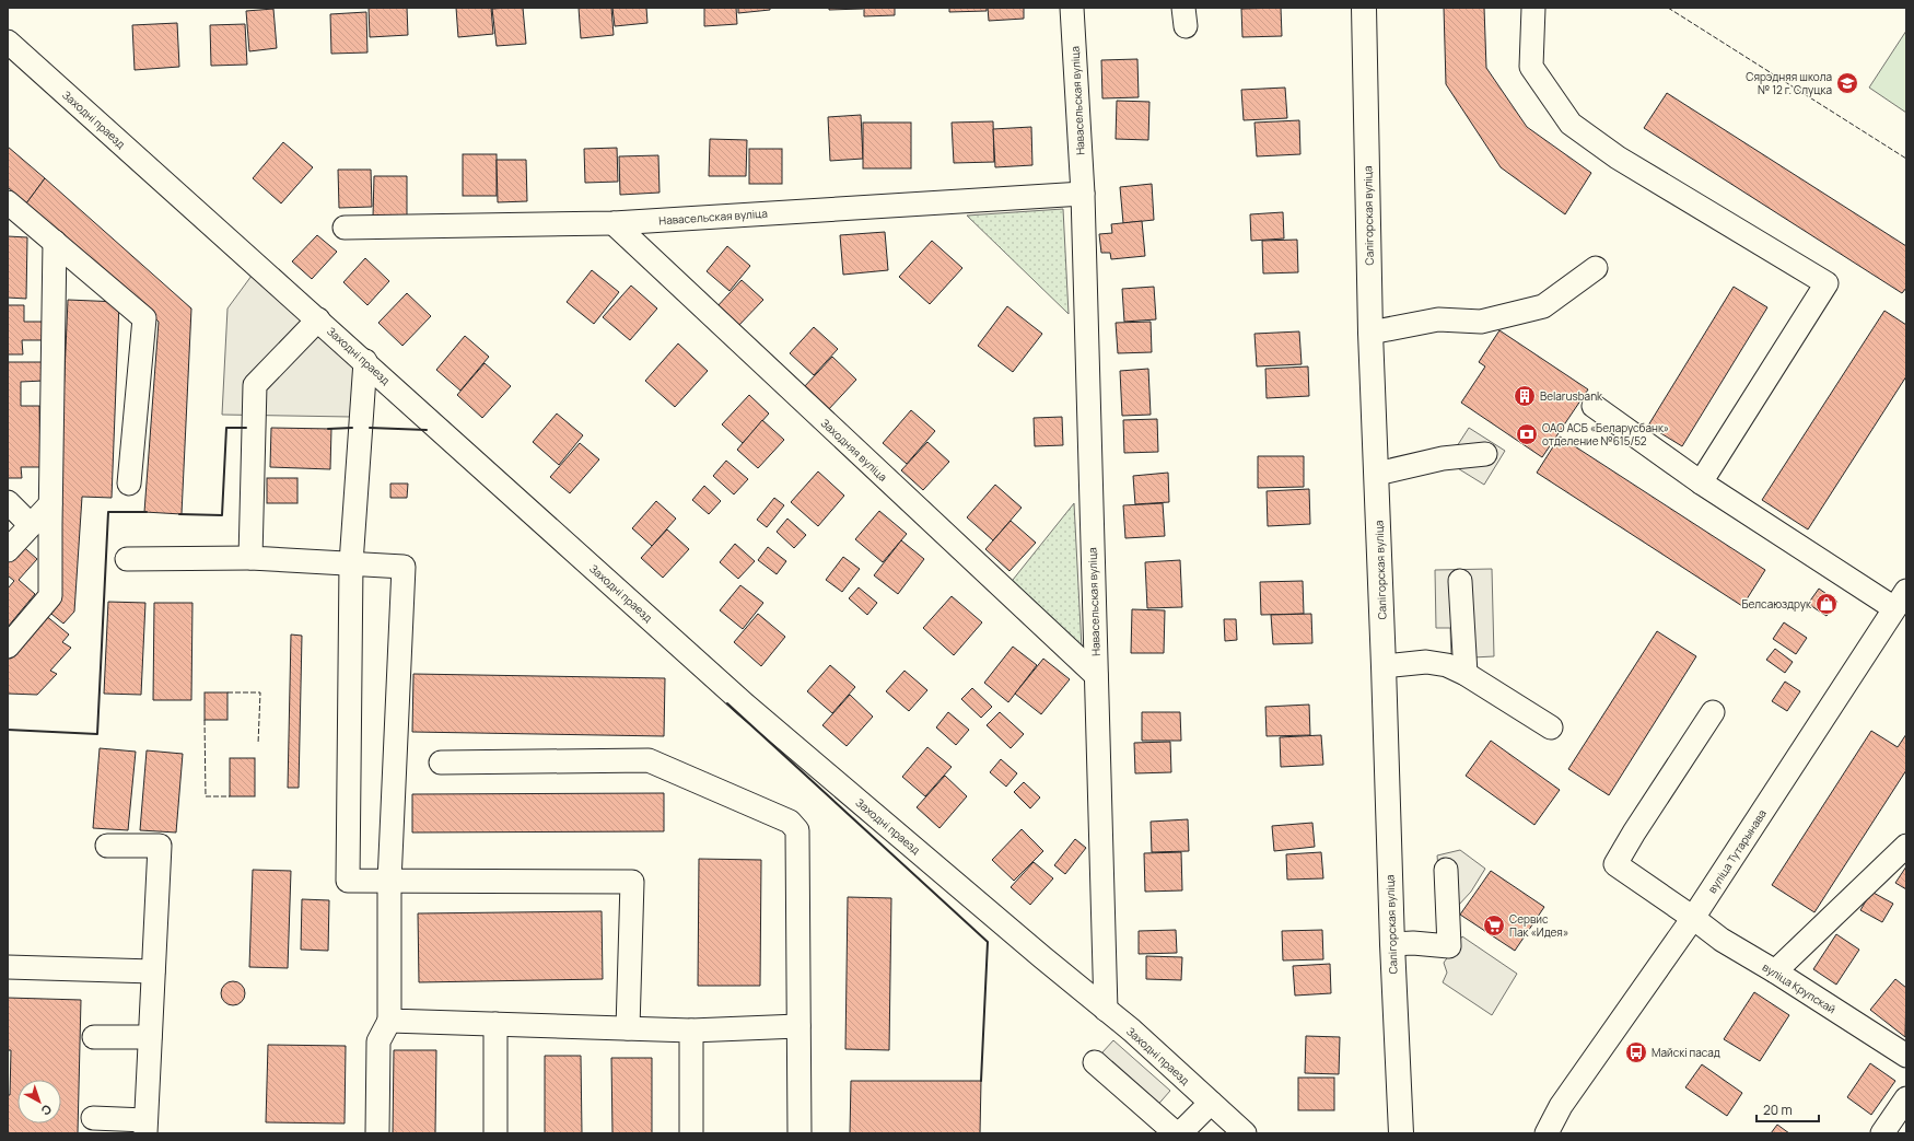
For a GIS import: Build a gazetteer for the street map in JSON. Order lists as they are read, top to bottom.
{
  "streets": {
    "main road": ["Салігорская вуліца"],
    "street": [
      "Навасельская вуліца",
      "Заходні праезд",
      "Заходняя вуліца",
      "вуліца Тутарынава",
      "вуліца Крупскай"
    ]
  },
  "crossings": [
    ["Навасельская вуліца", "Заходні праезд"],
    ["Навасельская вуліца", "Заходняя вуліца"],
    ["вуліца Тутарынава", "вуліца Крупскай"]
  ],
  "places": {
    "school or university": ["Сярэдняя школа № 12 г. Слуцка"],
    "building": ["Belarusbank"],
    "bank": ["ОАО АСБ «Беларусбанк» отделение №615/52"],
    "shop": ["Белсаюздрук"],
    "supermarket": ["Сервис Пак «Идея»"],
    "bus stop": ["Майскі пасад"]
  },
  "scale_bar": "20 m",
  "north": "bottom right"
}
